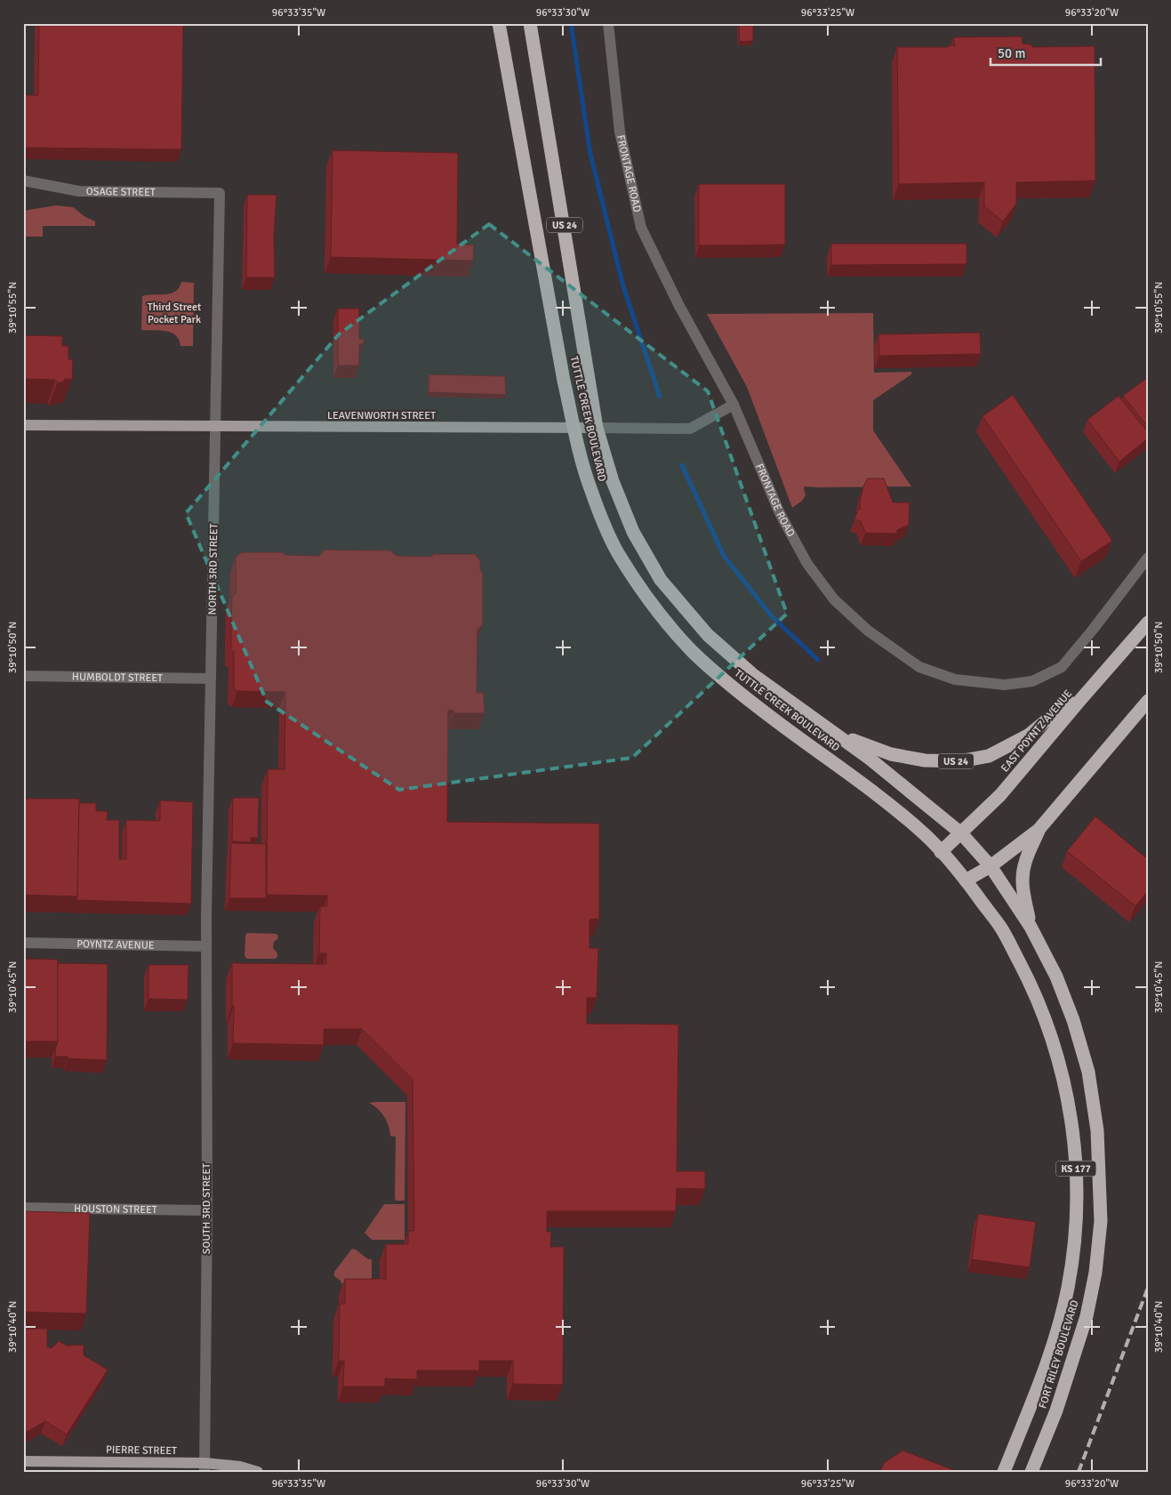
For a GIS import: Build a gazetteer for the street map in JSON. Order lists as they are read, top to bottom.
{
  "streets": {
    "highway": [
      "US 24",
      "TUTTLE CREEK BOULEVARD",
      "EAST POYNTZ AVENUE",
      "KS 177",
      "FORT RILEY BOULEVARD"
    ],
    "main road": ["LEAVENWORTH STREET", "PIERRE STREET"],
    "street": [
      "FRONTAGE ROAD",
      "OSAGE STREET",
      "NORTH 3RD STREET",
      "HUMBOLDT STREET",
      "POYNTZ AVENUE",
      "SOUTH 3RD STREET",
      "HOUSTON STREET"
    ]
  },
  "crossings": [
    ["FRONTAGE ROAD", "LEAVENWORTH STREET"],
    ["OSAGE STREET", "NORTH 3RD STREET"],
    ["US 24", "TUTTLE CREEK BOULEVARD"],
    ["US 24", "EAST POYNTZ AVENUE"],
    ["LEAVENWORTH STREET", "TUTTLE CREEK BOULEVARD"],
    ["LEAVENWORTH STREET", "NORTH 3RD STREET"],
    ["TUTTLE CREEK BOULEVARD", "EAST POYNTZ AVENUE"],
    ["TUTTLE CREEK BOULEVARD", "FORT RILEY BOULEVARD"],
    ["NORTH 3RD STREET", "HUMBOLDT STREET"],
    ["NORTH 3RD STREET", "POYNTZ AVENUE"],
    ["NORTH 3RD STREET", "SOUTH 3RD STREET"],
    ["POYNTZ AVENUE", "SOUTH 3RD STREET"],
    ["SOUTH 3RD STREET", "HOUSTON STREET"],
    ["SOUTH 3RD STREET", "PIERRE STREET"]
  ],
  "parks": ["Third Street Pocket Park"],
  "scale_bar": "50 m",
  "coordinates": [
    "96°33'35\"W",
    "96°33'30\"W",
    "96°33'25\"W",
    "96°33'20\"W",
    "39°10'55\"N",
    "39°10'50\"N",
    "39°10'45\"N",
    "39°10'40\"N"
  ]
}
